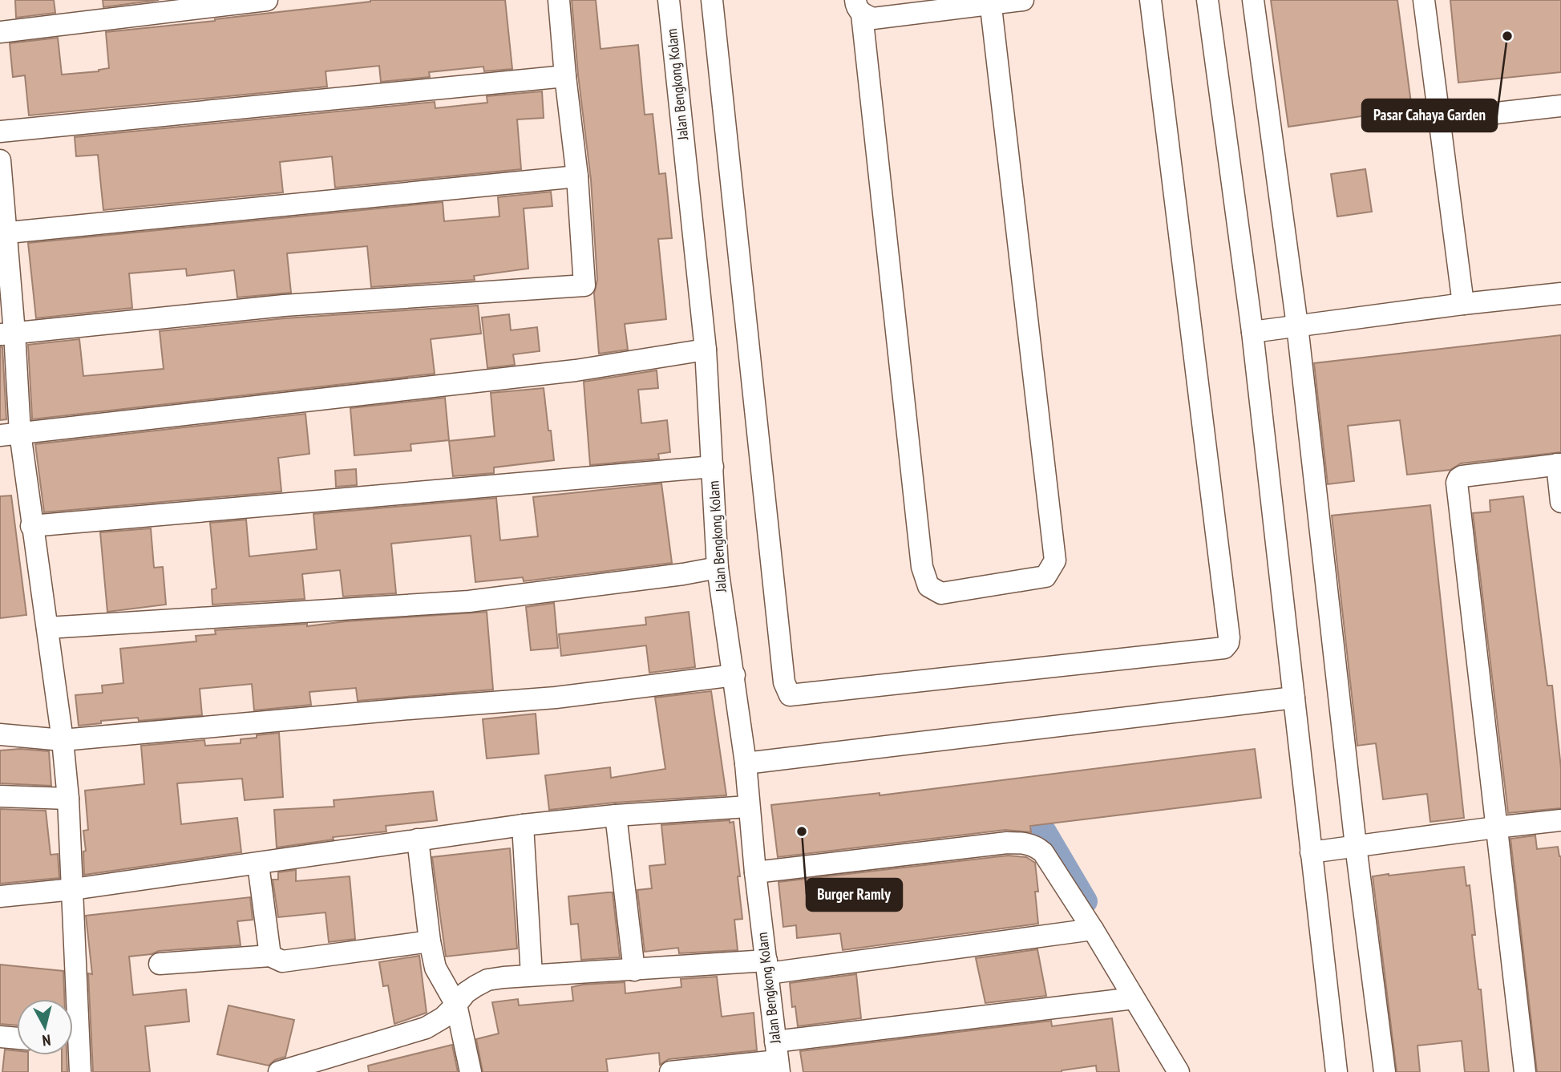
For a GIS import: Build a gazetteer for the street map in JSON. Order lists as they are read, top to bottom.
{
  "streets": {
    "street": ["Jalan Bengkong Kolam"]
  },
  "places": ["Pasar Cahaya Garden", "Burger Ramly"],
  "north": "bottom"
}
